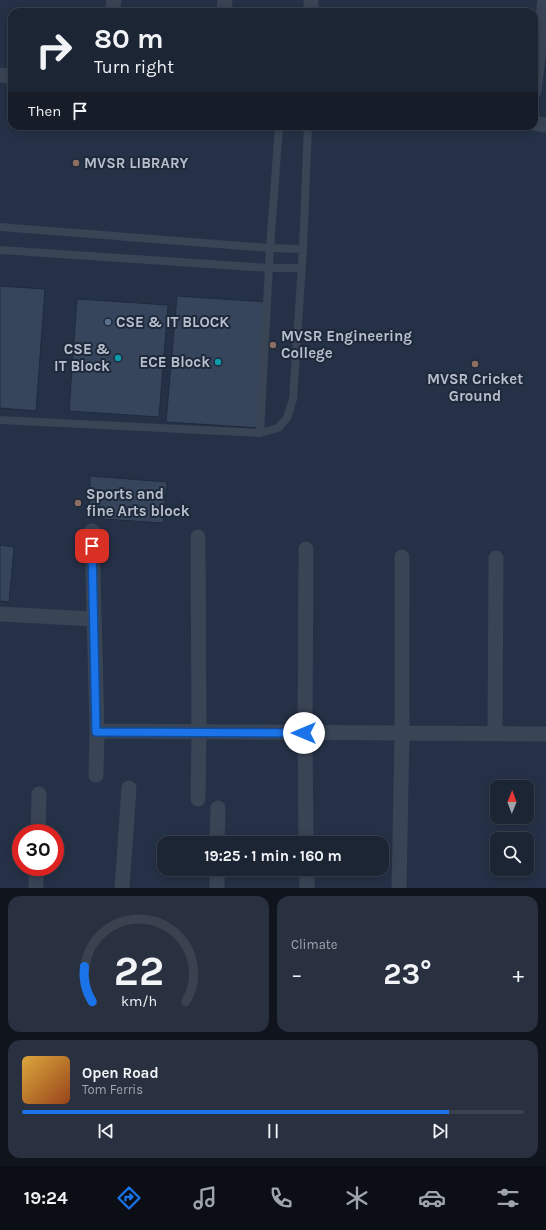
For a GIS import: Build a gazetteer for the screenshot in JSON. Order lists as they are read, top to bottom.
{
  "places": [
    "MVSR LIBRARY",
    "CSE & IT BLOCK",
    "MVSR Engineering College",
    "CSE & IT Block",
    "ECE Block",
    "MVSR Cricket Ground",
    "Sports and fine Arts block"
  ],
  "north": "top",
  "page": {
    "turn": ["80 m", "Turn right"],
    "then": "Then",
    "limit": "30",
    "trip": "19:25 · 1 min · 160 m",
    "tile": "Climate",
    "heat": ["−", "23°", "+"],
    "song": ["Open Road", "Tom Ferris"],
    "tabs": "19:24",
    "gauge": ["22", "km/h"]
  }
}
